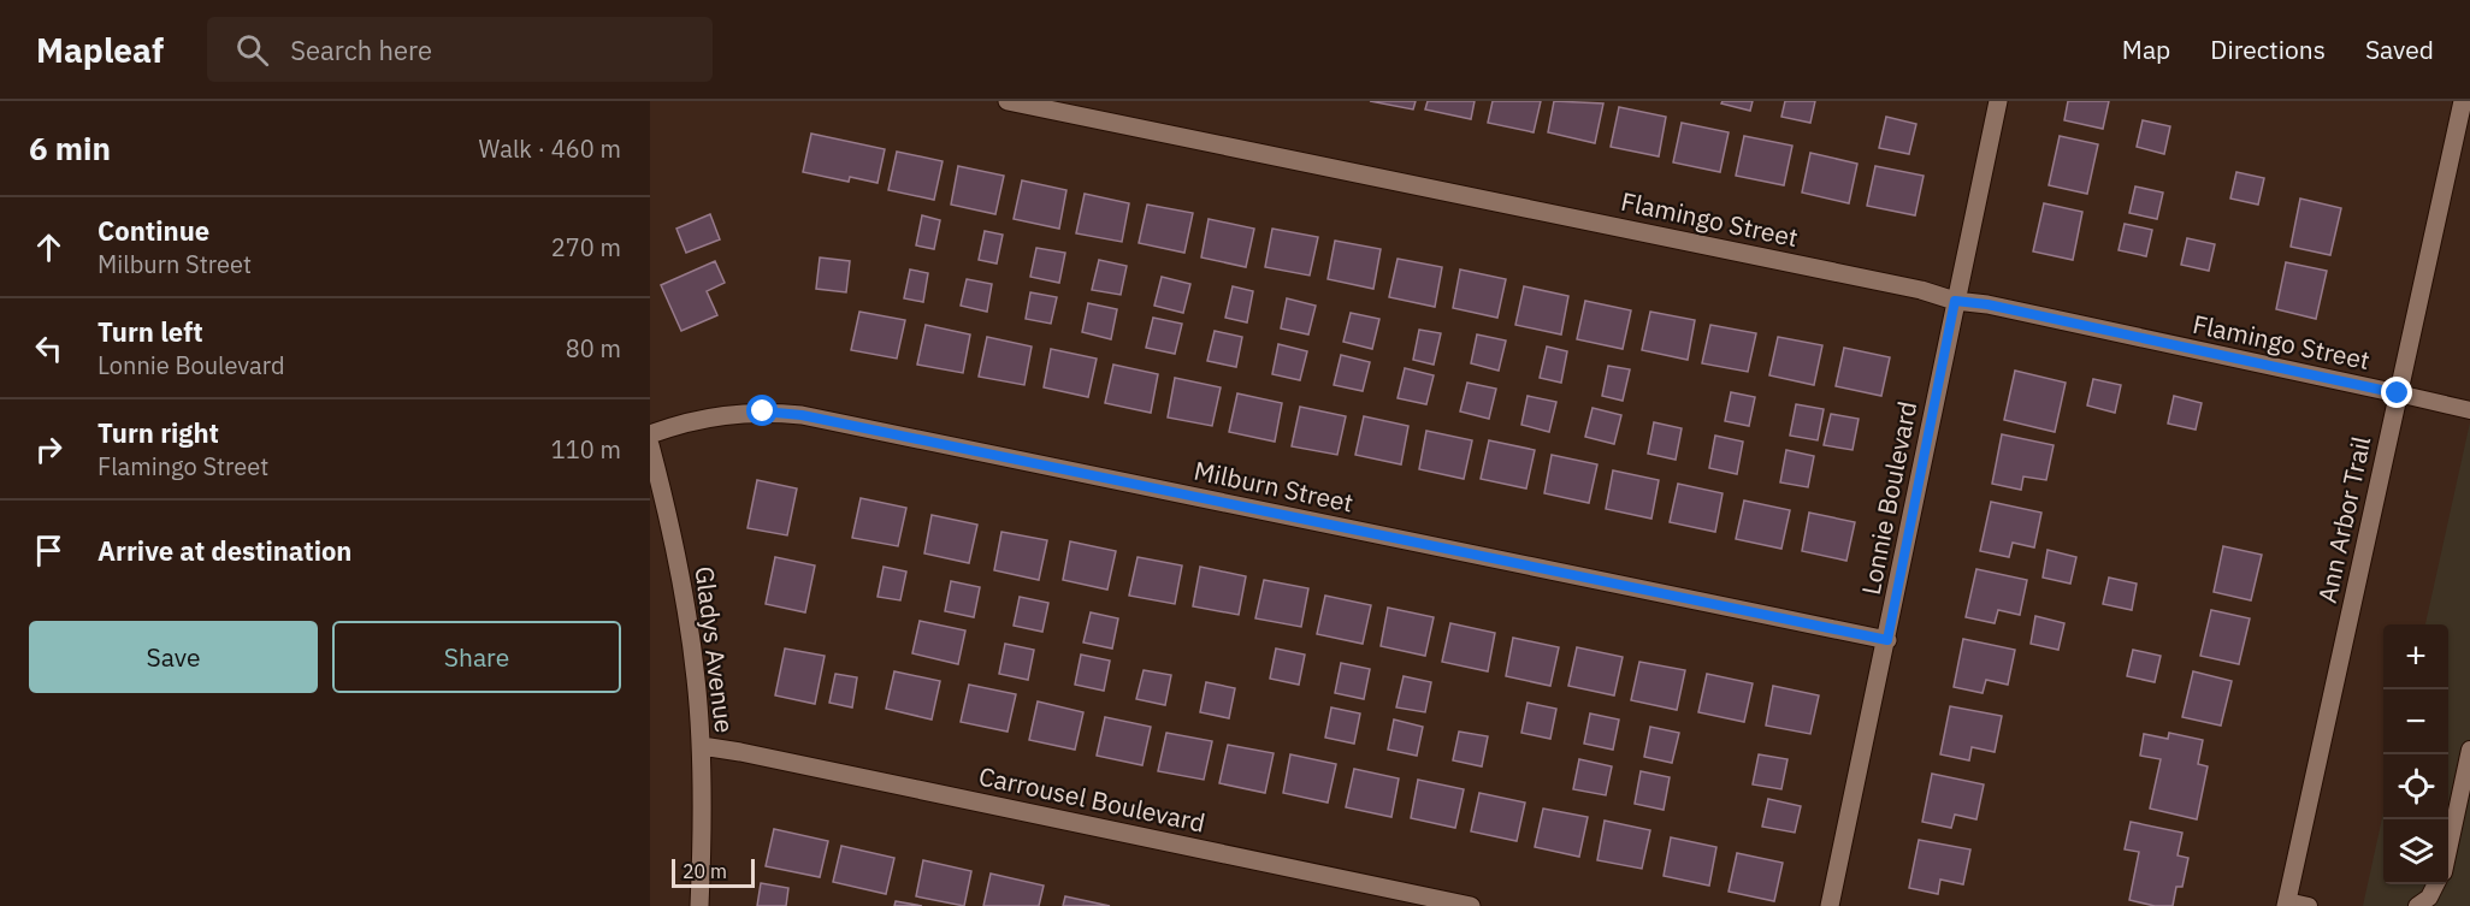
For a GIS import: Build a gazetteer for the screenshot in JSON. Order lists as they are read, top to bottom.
{
  "streets": {
    "street": [
      "Flamingo Street",
      "Milburn Street",
      "Lonnie Boulevard",
      "Ann Arbor Trail",
      "Gladys Avenue",
      "Carrousel Boulevard"
    ]
  },
  "crossings": [
    ["Flamingo Street", "Lonnie Boulevard"],
    ["Flamingo Street", "Ann Arbor Trail"],
    ["Milburn Street", "Lonnie Boulevard"],
    ["Gladys Avenue", "Carrousel Boulevard"]
  ],
  "scale_bar": "20 m",
  "page": {
    "header": "Mapleaf",
    "search": "Search here",
    "nav": ["Map", "Directions", "Saved"],
    "heading": ["6 min", "Walk · 460 m"],
    "list": [
      ["Continue", "Milburn Street", "270 m"],
      ["Turn left", "Lonnie Boulevard", "80 m"],
      ["Turn right", "Flamingo Street", "110 m"],
      "Arrive at destination"
    ],
    "buttons": ["Save", "Share"],
    "map_buttons": ["+", "−"],
    "scale": "20 m"
  }
}
